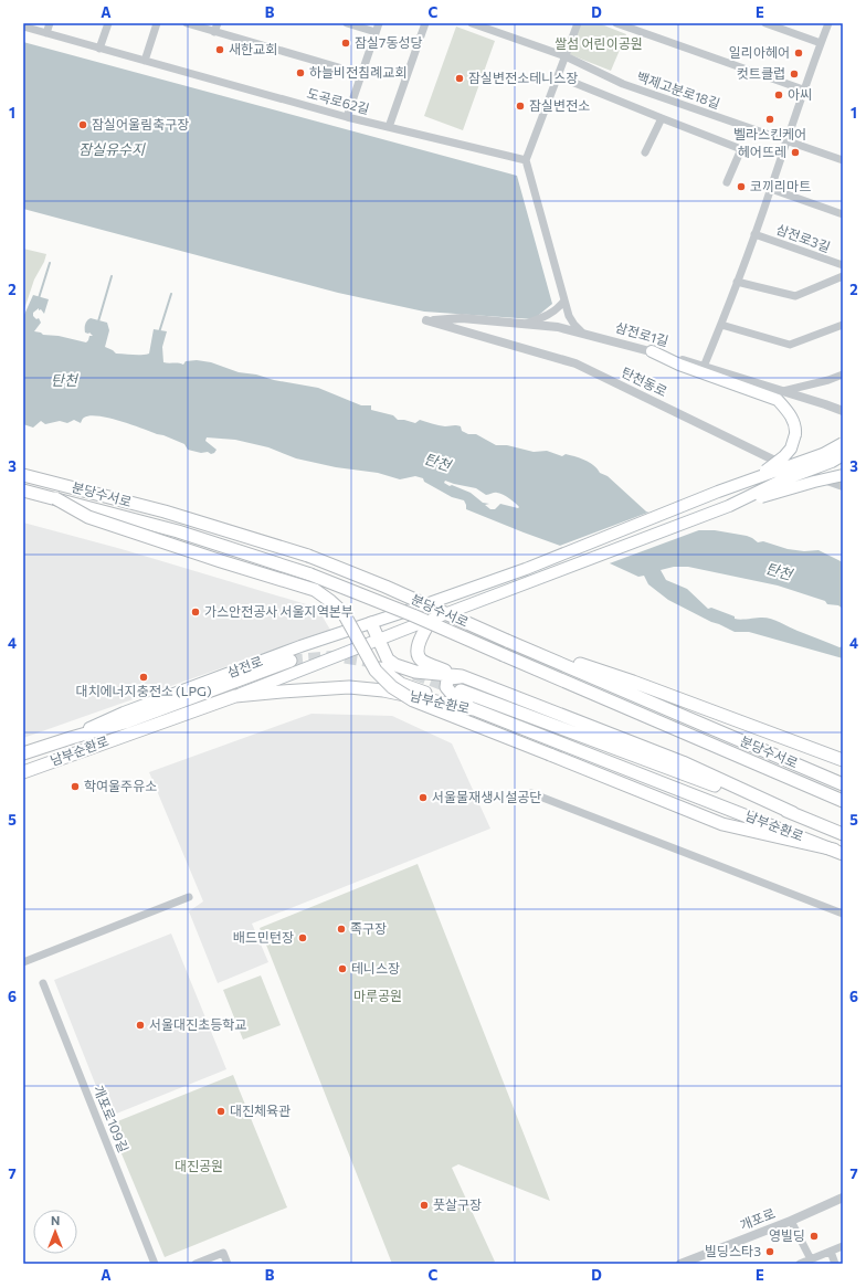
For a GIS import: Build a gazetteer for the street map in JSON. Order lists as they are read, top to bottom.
{
  "streets": {
    "main road": ["분당수서로", "삼전로", "남부순환로"],
    "street": [
      "백제고분로18길",
      "도곡로62길",
      "삼전로3길",
      "삼전로1길",
      "탄천동로",
      "개포로109길",
      "개포로"
    ]
  },
  "crossings": [
    ["삼전로1길", "탄천동로"],
    ["삼전로", "남부순환로"]
  ],
  "water": ["잠실유수지", "탄천"],
  "parks": ["쌀섬 어린이공원", "마루공원", "대진공원"],
  "places": [
    "잠실7동성당",
    "새한교회",
    "일리아헤어",
    "하늘비전침례교회",
    "컷트클럽",
    "잠실변전소테니스장",
    "아씨",
    "잠실변전소",
    "벨라스킨케어",
    "잠실어울림축구장",
    "헤어뜨레",
    "코끼리마트",
    "가스안전공사 서울지역본부",
    "대치에너지충전소 (LPG)",
    "학여울주유소",
    "서울물재생시설공단",
    "족구장",
    "배드민턴장",
    "테니스장",
    "서울대진초등학교",
    "대진체육관",
    "풋살구장",
    "영빌딩",
    "빌딩스타3"
  ],
  "north": "top",
  "grid": {
    "columns": [
      "A",
      "B",
      "C",
      "D",
      "E"
    ],
    "rows": [
      "1",
      "2",
      "3",
      "4",
      "5",
      "6",
      "7"
    ]
  }
}
